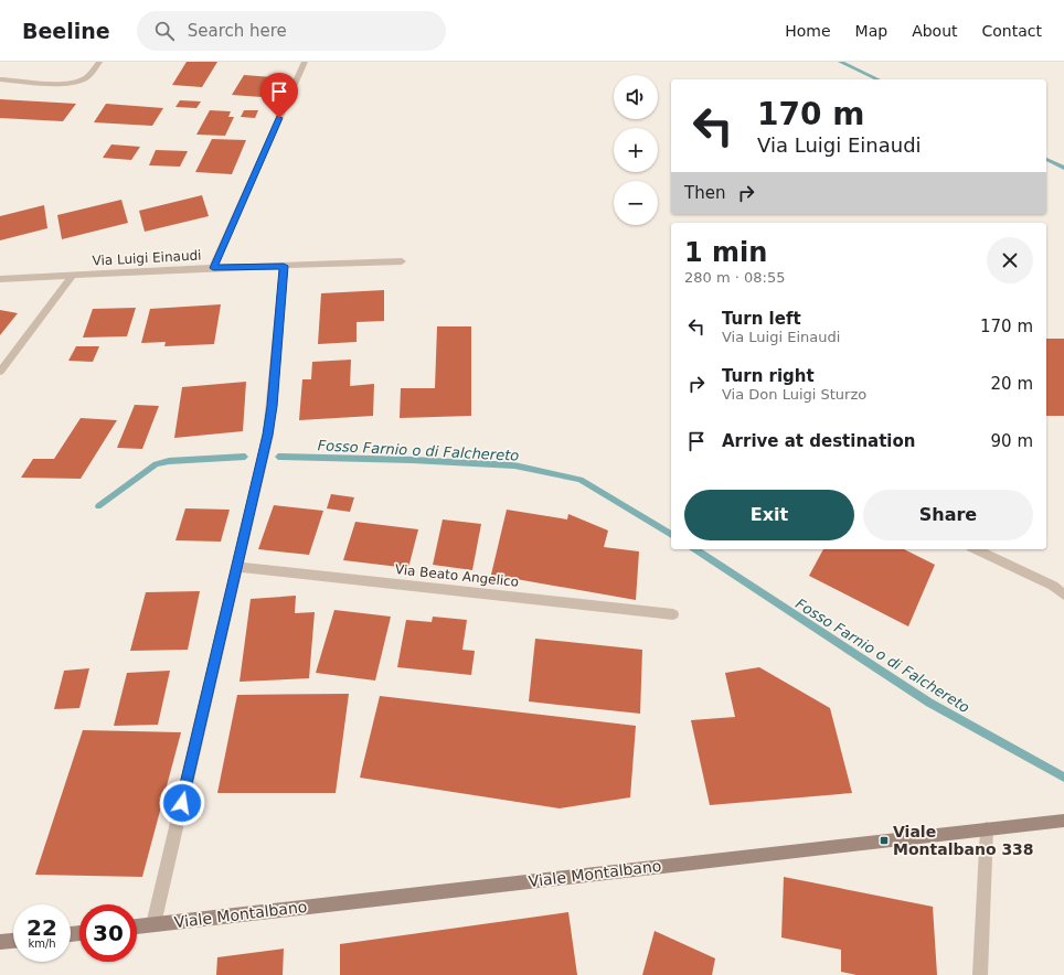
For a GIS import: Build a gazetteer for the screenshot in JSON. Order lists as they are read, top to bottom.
{
  "streets": {
    "main road": ["Viale Montalbano"],
    "street": ["Via Luigi Einaudi", "Via Beato Angelico"]
  },
  "water": ["Fosso Farnio o di Falchereto"],
  "places": {
    "transit": ["Viale Montalbano 338"]
  },
  "page": {
    "header": "Beeline",
    "search": "Search here",
    "nav": [
      "Home",
      "Map",
      "About",
      "Contact"
    ],
    "map_buttons": ["+", "−"],
    "turn": ["170 m", "Via Luigi Einaudi"],
    "then": "Then",
    "heading": ["1 min", "280 m · 08:55"],
    "list": [
      {
        "name": "Turn left",
        "note": "Via Luigi Einaudi",
        "value": "170 m"
      },
      {
        "name": "Turn right",
        "note": "Via Don Luigi Sturzo",
        "value": "20 m"
      },
      {
        "name": "Arrive at destination",
        "value": "90 m"
      }
    ],
    "buttons": ["Exit", "Share"],
    "speed": "22 km/h",
    "limit": "30"
  }
}
